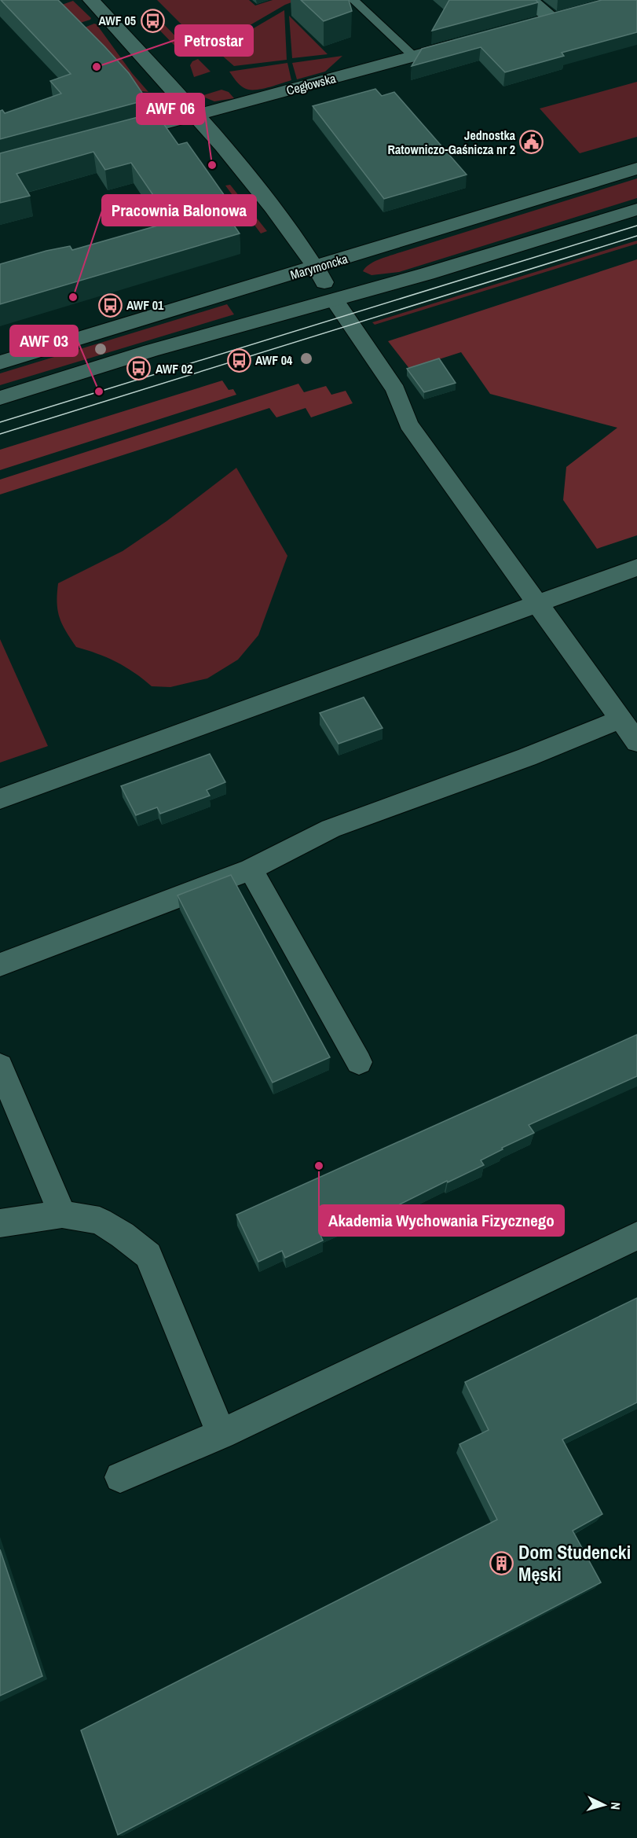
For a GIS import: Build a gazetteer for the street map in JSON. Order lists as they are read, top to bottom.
{
  "streets": {
    "street": ["Cegłowska", "Marymoncka"]
  },
  "places": {
    "bus stop": [
      "AWF 05",
      "AWF 01",
      "AWF 04",
      "AWF 02"
    ],
    "other": [
      "Petrostar",
      "AWF 06",
      "Pracownia Balonowa",
      "AWF 03",
      "Akademia Wychowania Fizycznego"
    ],
    "public building": ["Jednostka Ratowniczo-Gaśnicza nr 2"],
    "building": ["Dom Studencki Męski"]
  },
  "north": "right"
}
